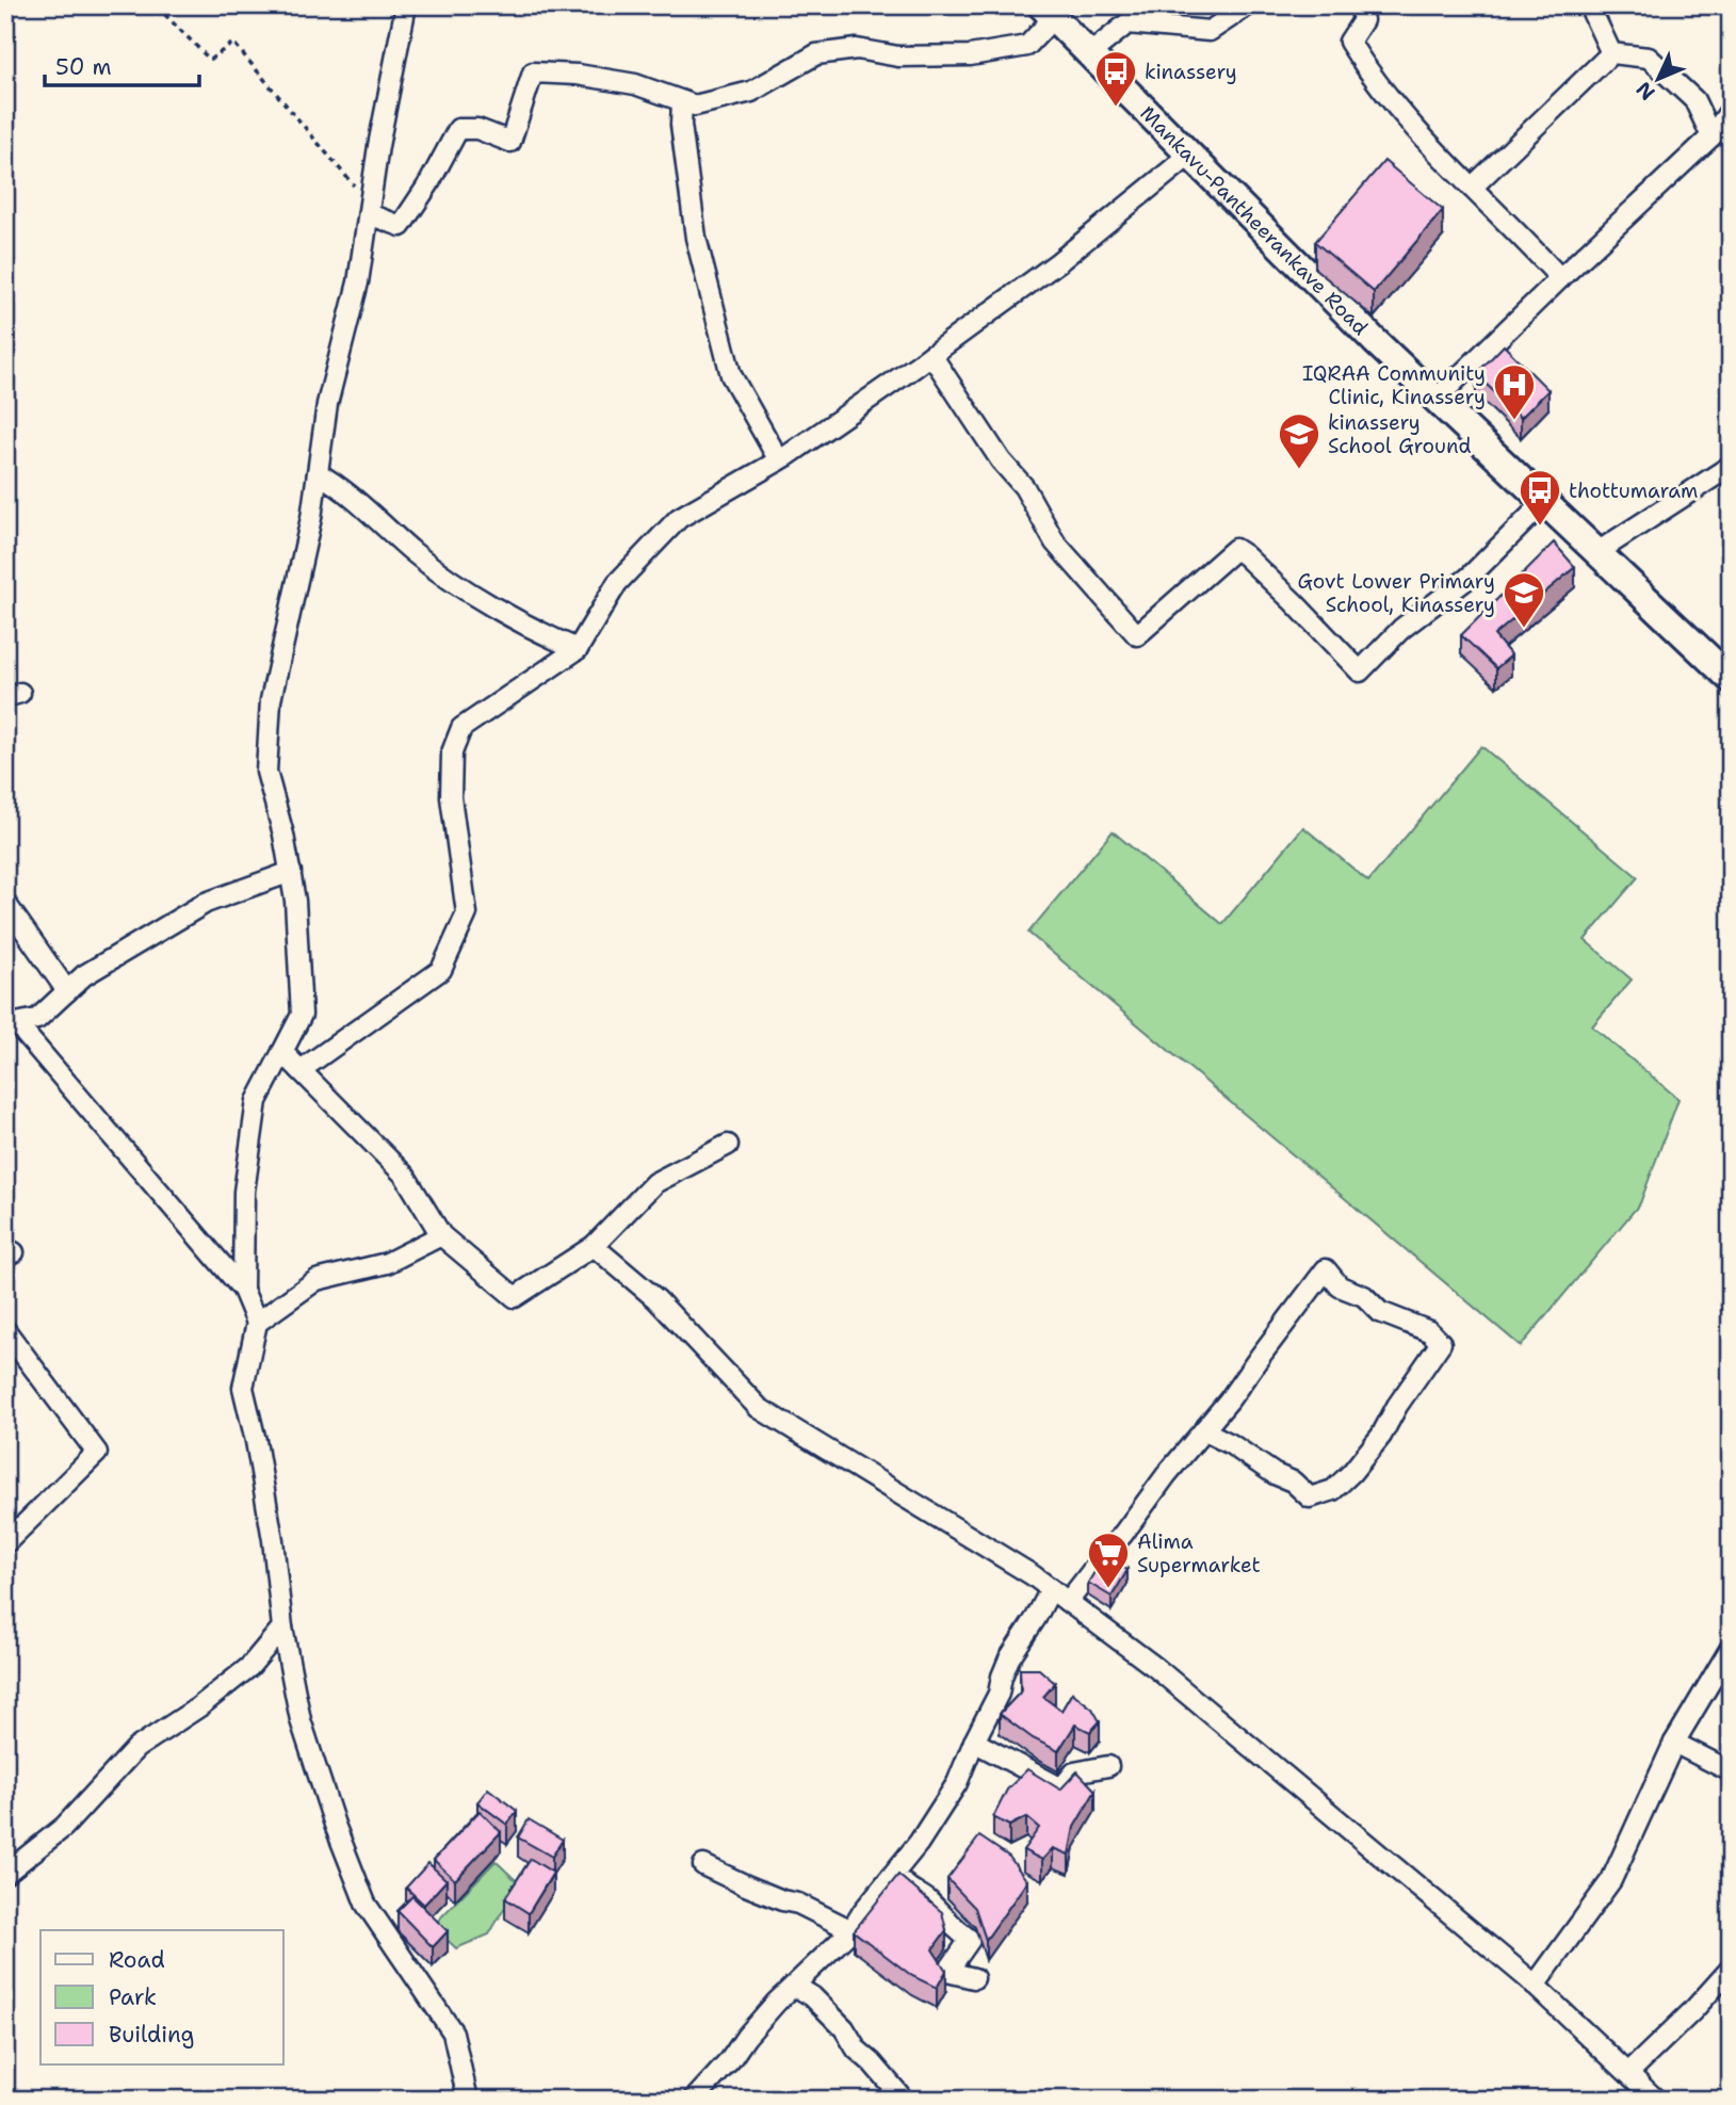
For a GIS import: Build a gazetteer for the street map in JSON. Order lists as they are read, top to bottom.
{
  "streets": {
    "main road": ["Mankavu-Pantheerankave Road"]
  },
  "places": {
    "bus stop": ["kinassery", "thottumaram"],
    "hospital": ["IQRAA Community Clinic, Kinassery"],
    "school or university": ["kinassery School Ground", "Govt Lower Primary School, Kinassery"],
    "supermarket": ["Alima Supermarket"]
  },
  "legend": ["Road", "Park", "Building"],
  "scale_bar": "50 m",
  "north": "bottom left"
}
